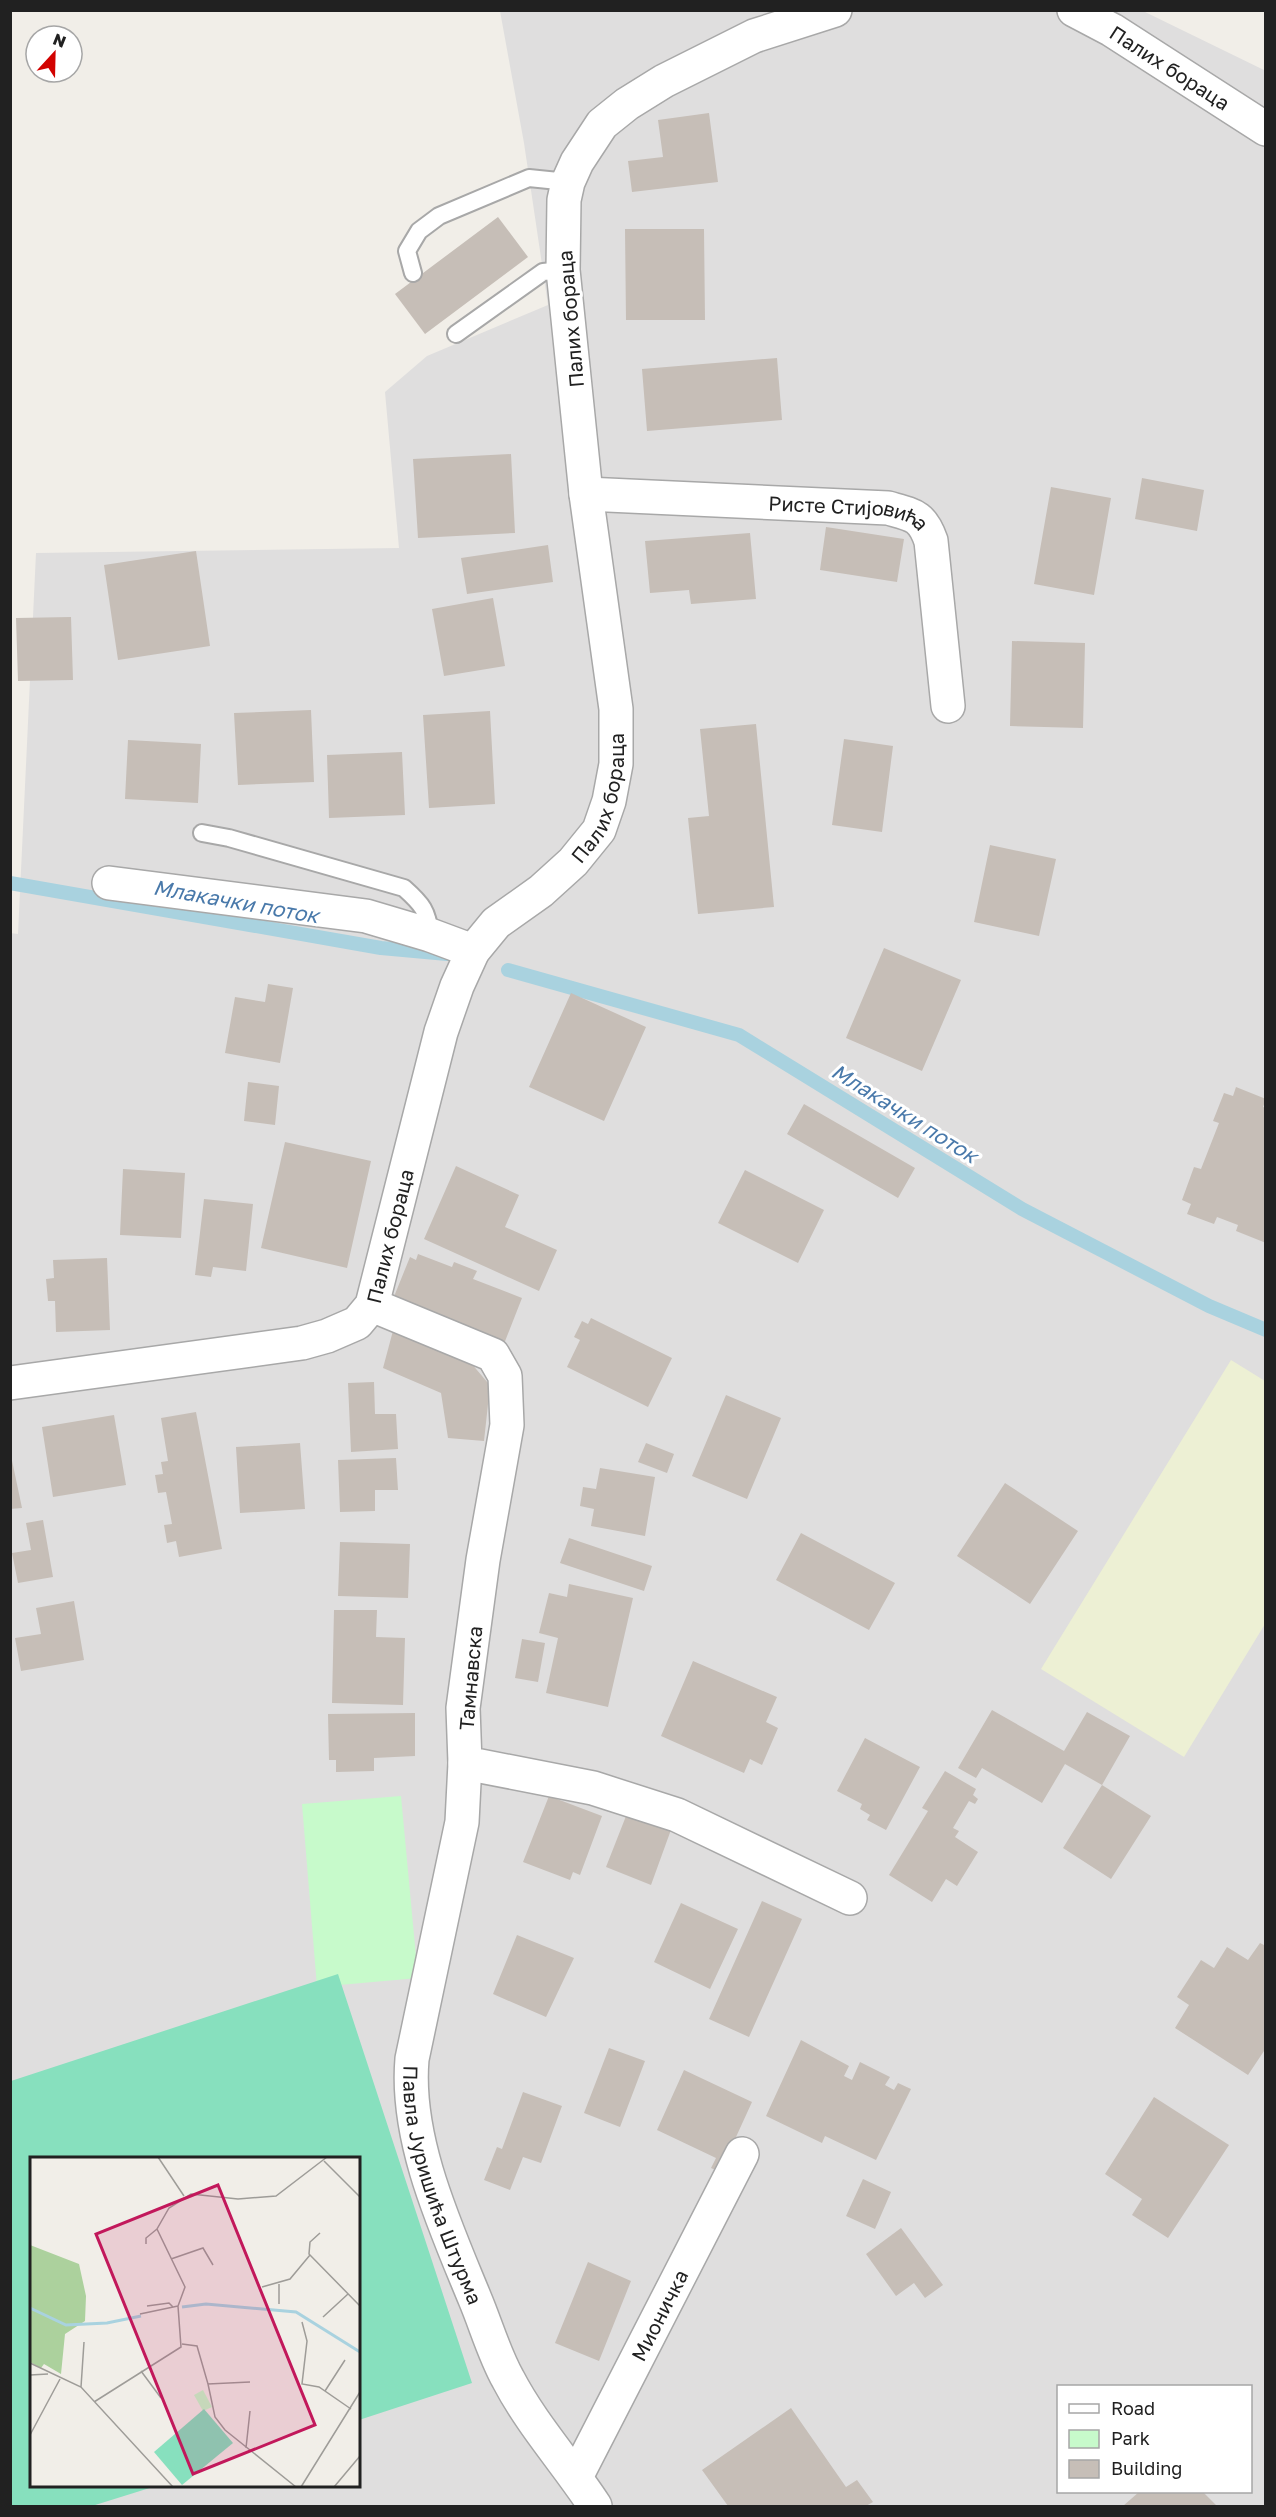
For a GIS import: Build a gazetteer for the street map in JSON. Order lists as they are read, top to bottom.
{
  "streets": {
    "street": [
      "Палих бораца",
      "Ристе Стијовића",
      "Тамнавска",
      "Павла Јуришића Штурма",
      "Мионичка"
    ]
  },
  "crossings": [
    ["Палих бораца", "Ристе Стијовића"],
    ["Палих бораца", "Тамнавска"],
    ["Тамнавска", "Павла Јуришића Штурма"],
    ["Павла Јуришића Штурма", "Мионичка"]
  ],
  "water": ["Млакачки поток"],
  "legend": ["Road", "Park", "Building"],
  "north": "top"
}
